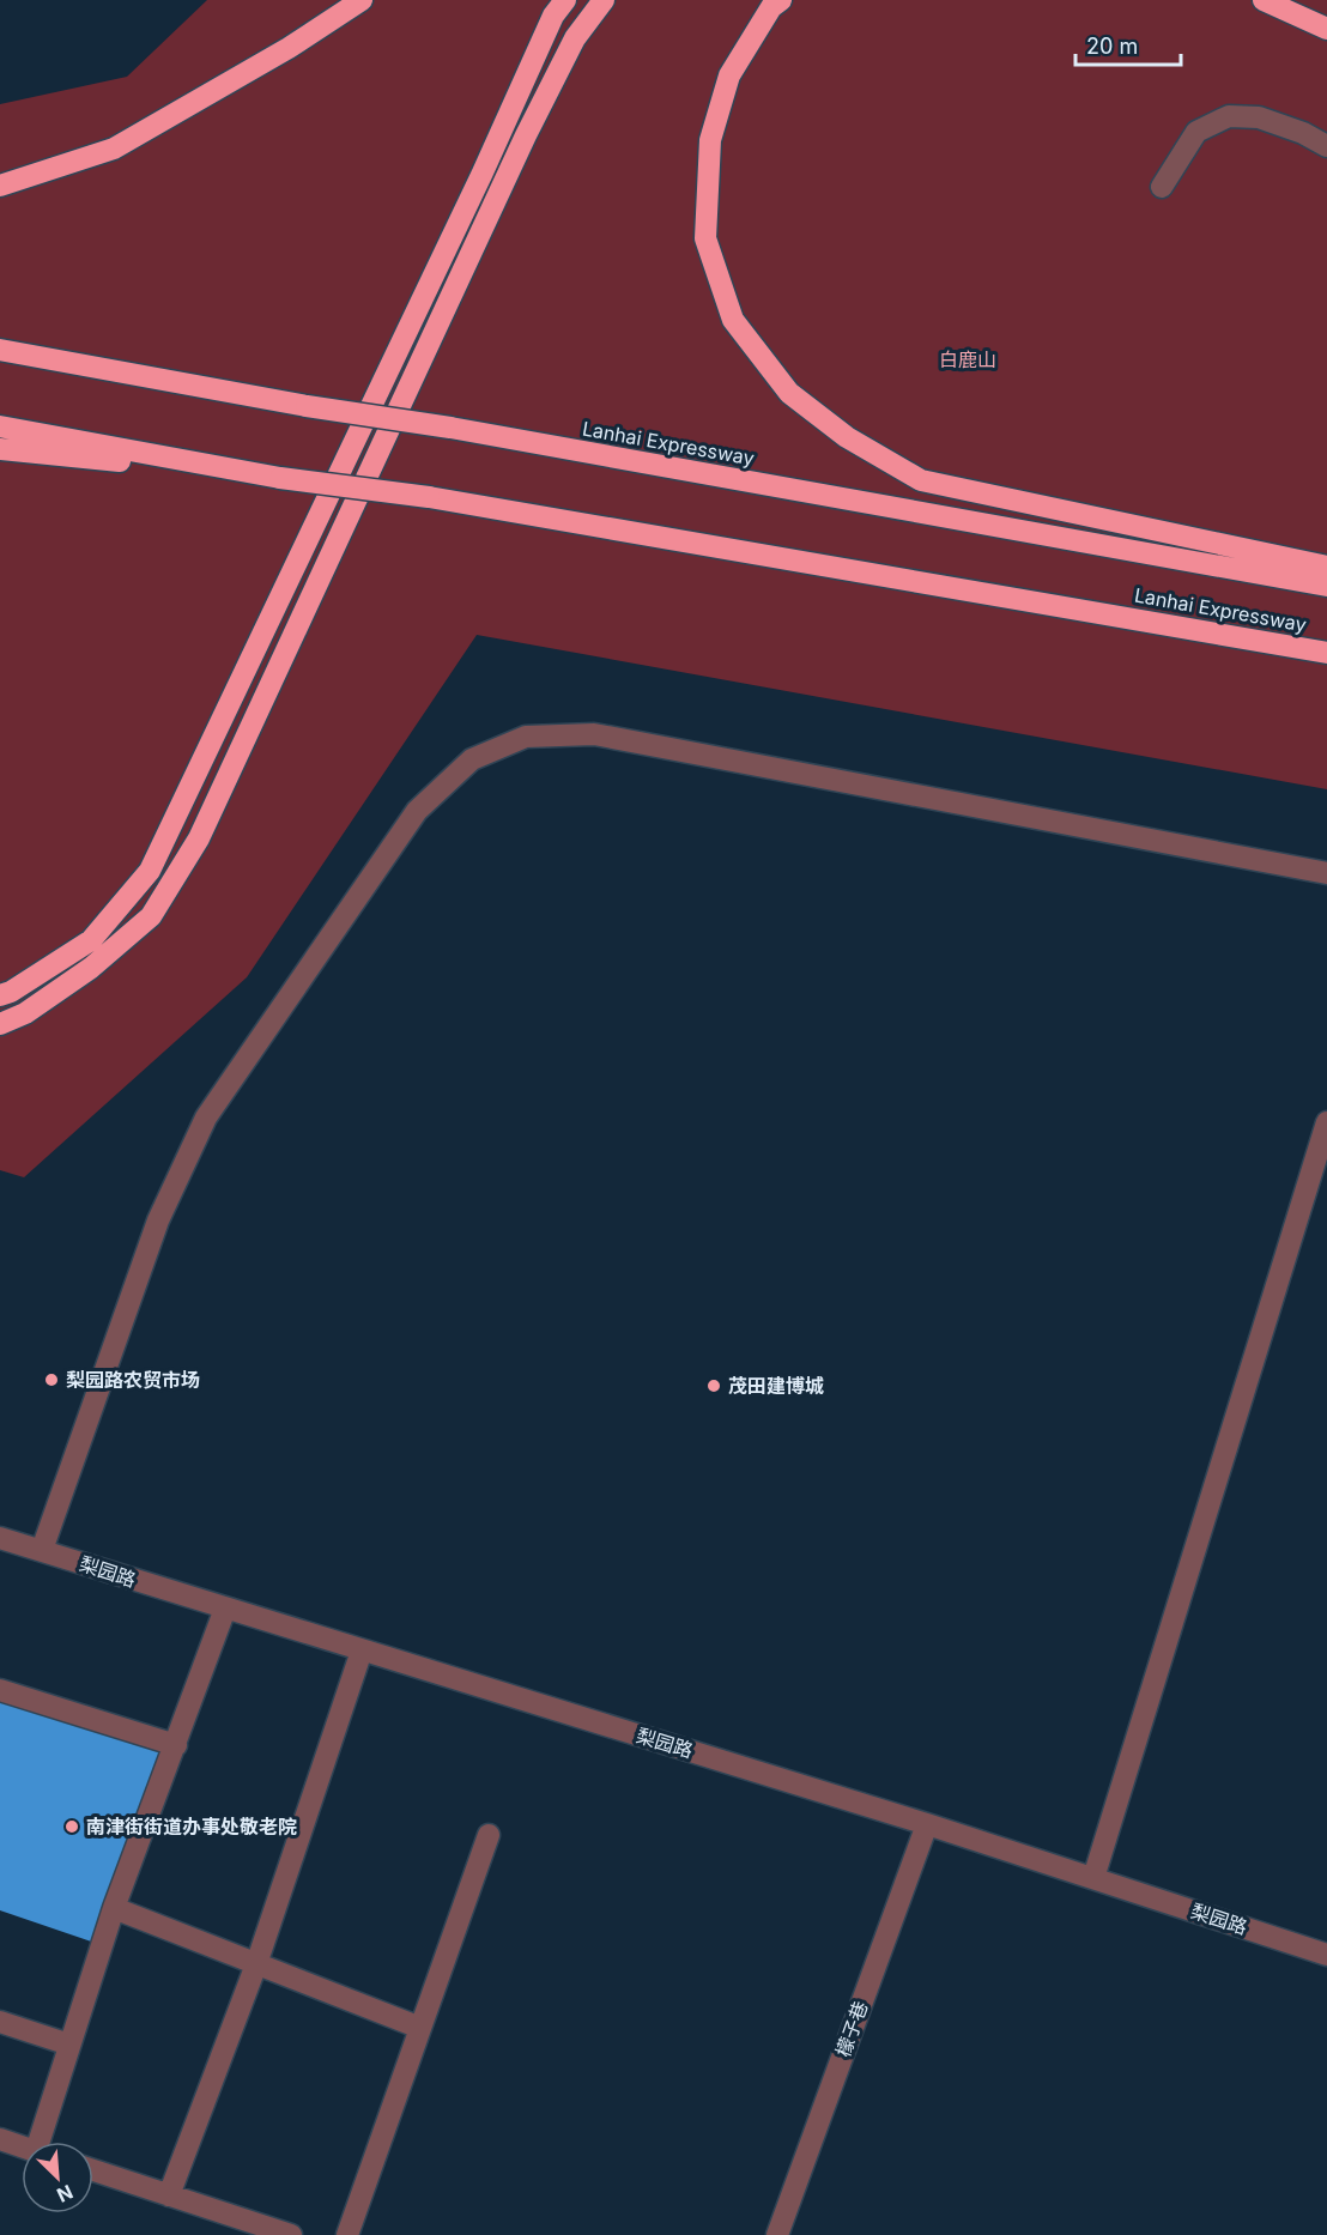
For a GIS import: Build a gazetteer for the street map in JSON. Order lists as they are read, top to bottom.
{
  "streets": {
    "highway": ["Lanhai Expressway"],
    "street": ["梨园路", "檬子巷"]
  },
  "crossings": [
    ["梨园路", "檬子巷"]
  ],
  "parks": ["白鹿山"],
  "places": ["梨园路农贸市场", "茂田建博城", "南津街街道办事处敬老院"],
  "scale_bar": "20 m",
  "north": "bottom right"
}
